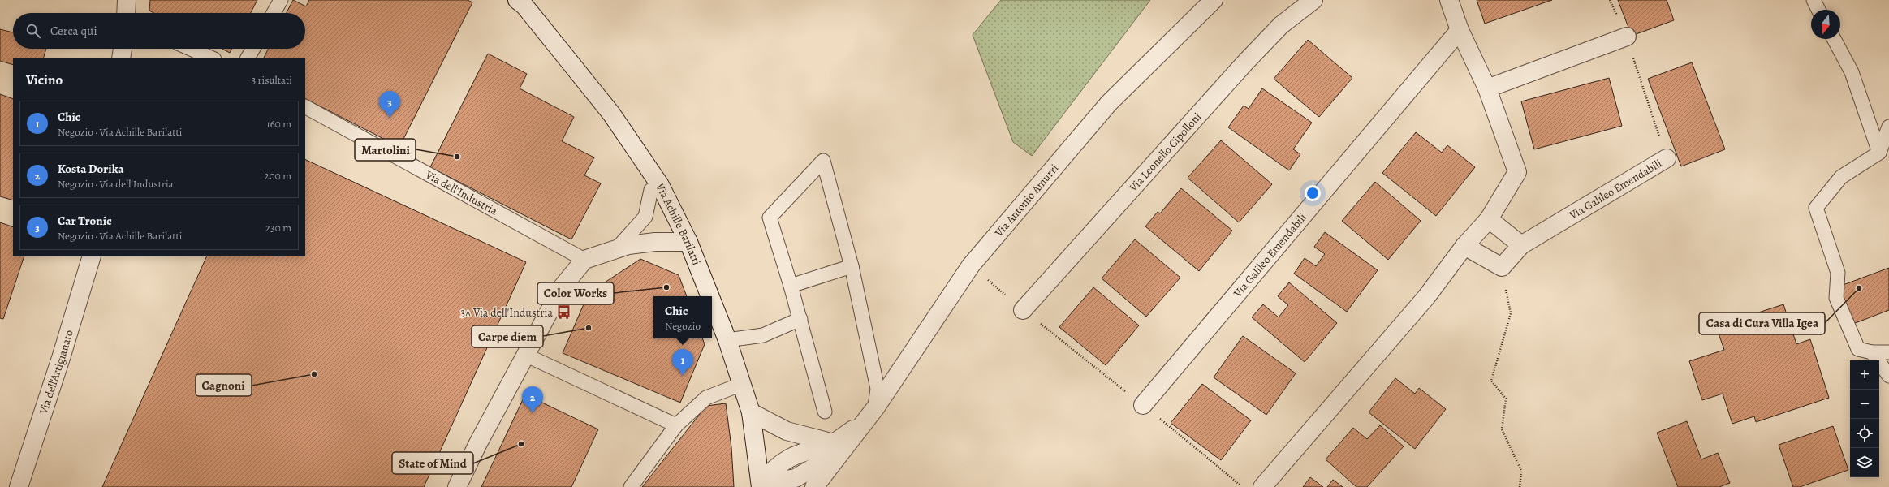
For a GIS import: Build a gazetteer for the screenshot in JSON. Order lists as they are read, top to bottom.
{
  "streets": {
    "street": [
      "Via Leonello Cipolloni",
      "Via Galileo Emendabili",
      "Via Antonio Amurri",
      "Via Achille Barilatti",
      "Via dell'Artigianato"
    ],
    "lane": ["Via dell'Industria"]
  },
  "places": {
    "other": [
      "Martolini",
      "Color Works",
      "Casa di Cura Villa Igea",
      "Carpe diem",
      "Cagnoni",
      "State of Mind"
    ],
    "bus stop": ["3^ Via dell'Industria"]
  },
  "north": "bottom",
  "page": {
    "search": "Cerca qui",
    "heading": ["Vicino", "3 risultati"],
    "pins": ["3", "1", "2"],
    "list": [
      {
        "mark": "1",
        "name": "Chic",
        "note": "Negozio · Via Achille Barilatti",
        "value": "160 m"
      },
      {
        "mark": "2",
        "name": "Kosta Dorika",
        "note": "Negozio · Via dell'Industria",
        "value": "200 m"
      },
      {
        "mark": "3",
        "name": "Car Tronic",
        "note": "Negozio · Via Achille Barilatti",
        "value": "230 m"
      }
    ],
    "popup": ["Chic", "Negozio"],
    "map_buttons": ["+", "−"]
  }
}
